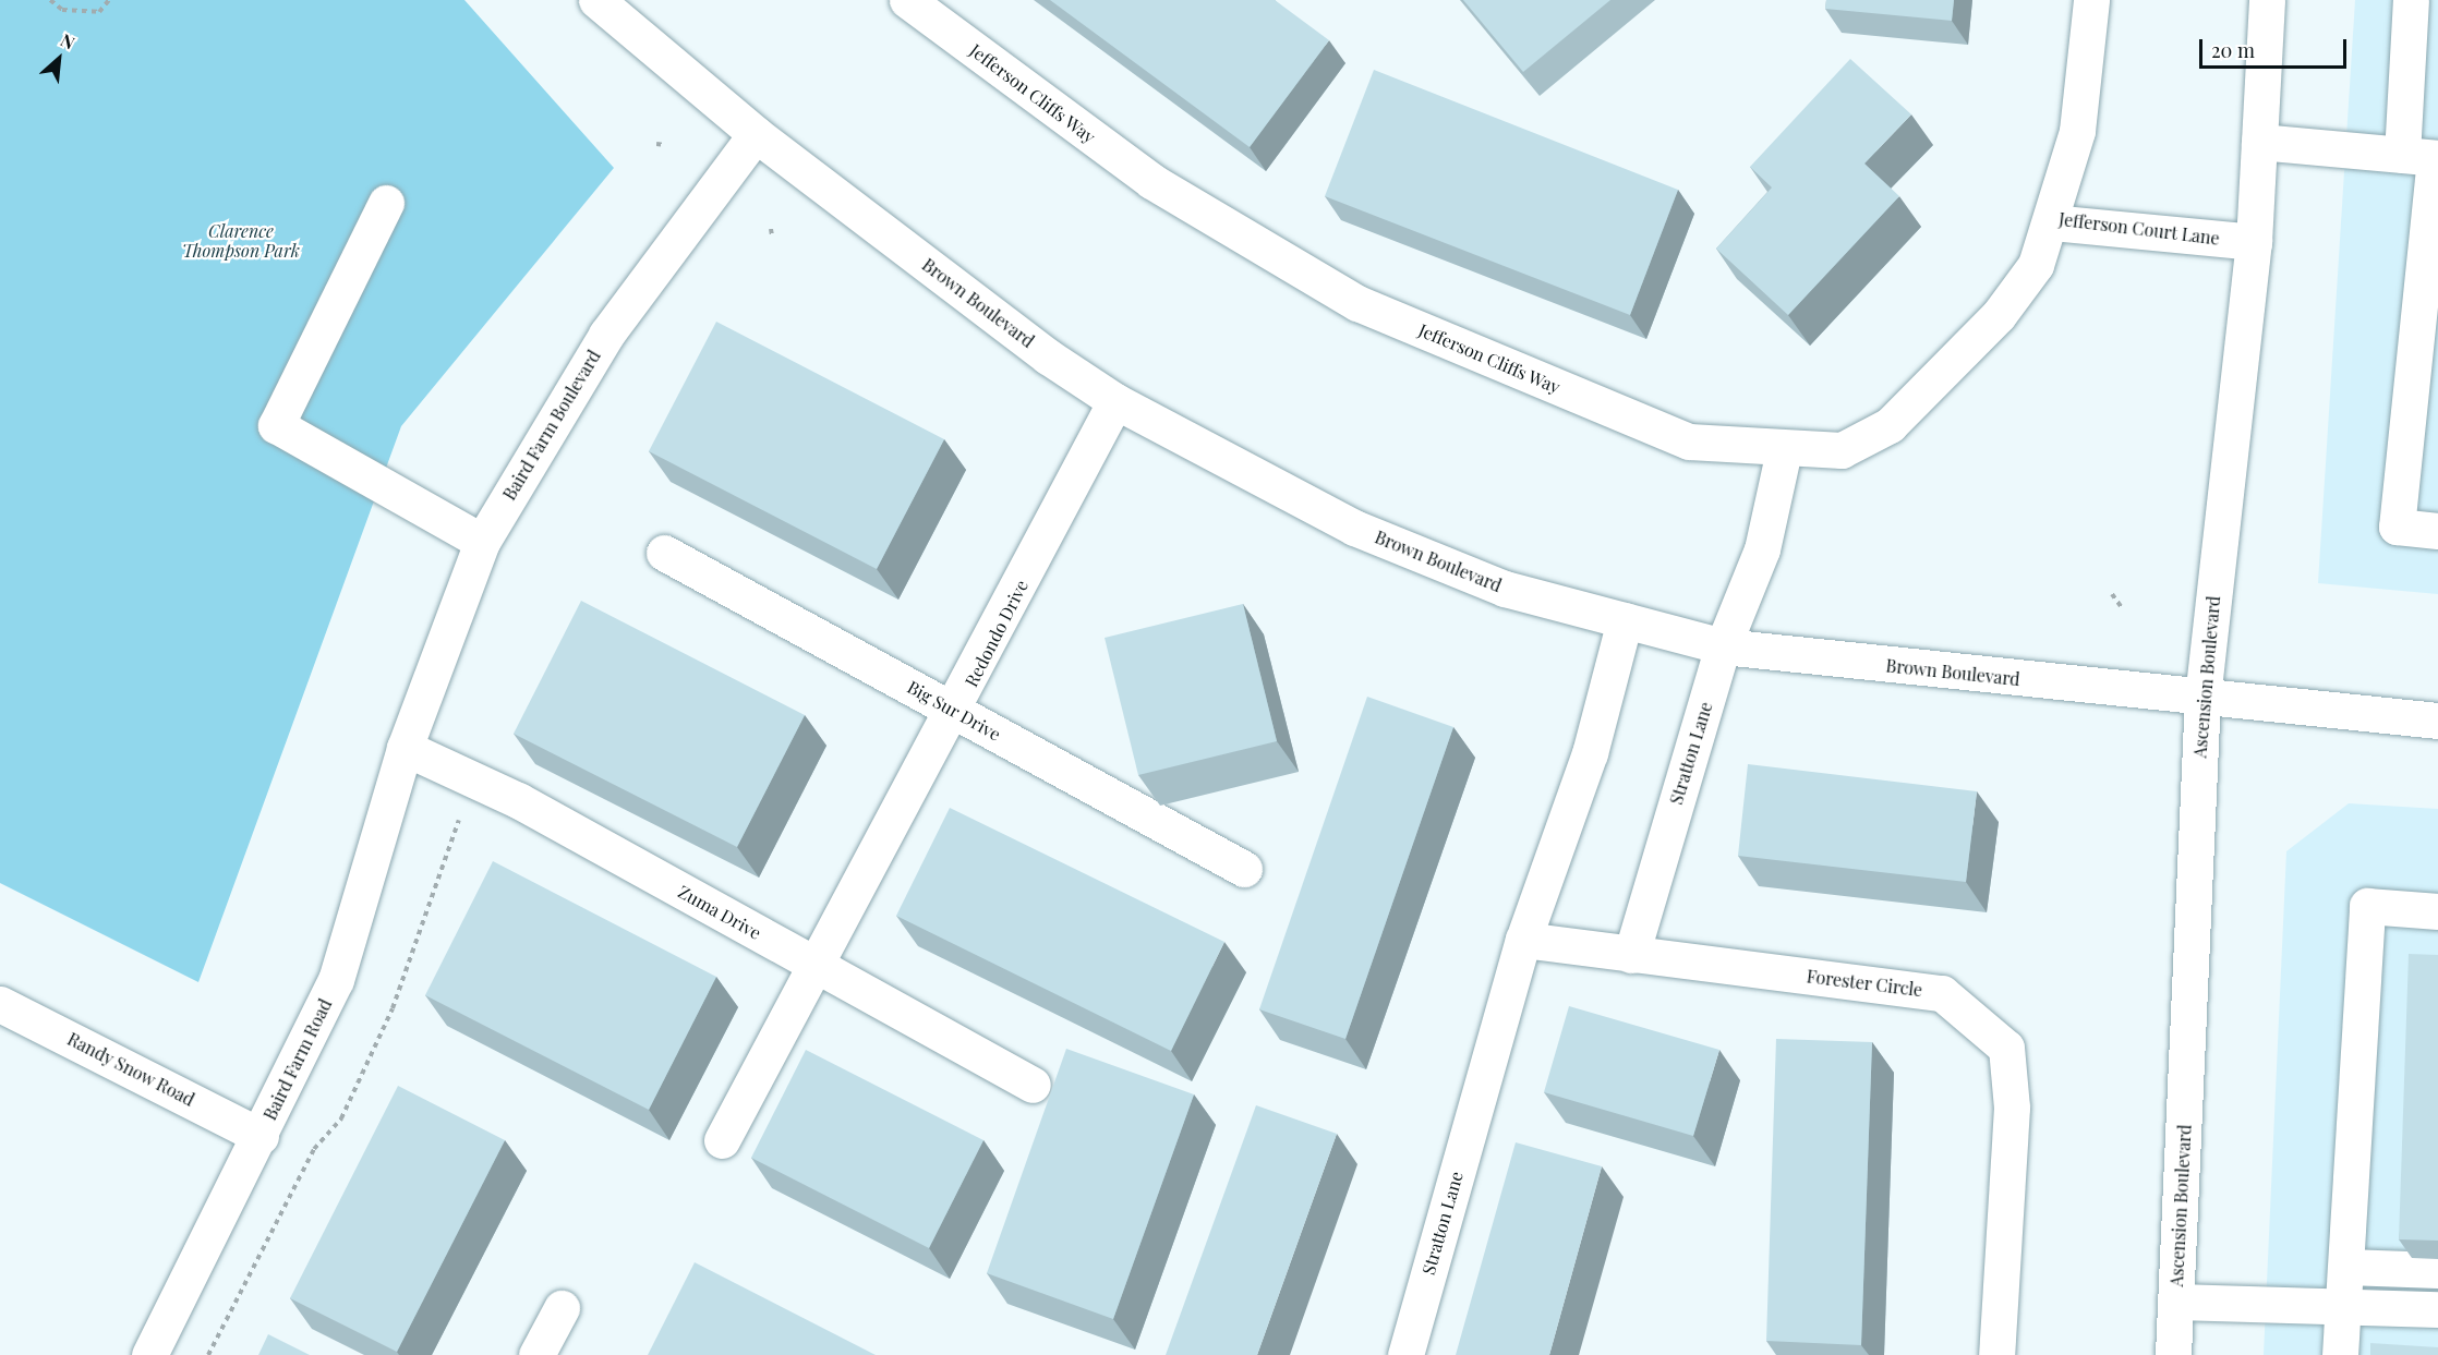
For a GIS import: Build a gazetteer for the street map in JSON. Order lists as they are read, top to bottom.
{
  "streets": {
    "street": [
      "Jefferson Cliffs Way",
      "Jefferson Court Lane",
      "Brown Boulevard",
      "Baird Farm Boulevard",
      "Redondo Drive",
      "Ascension Boulevard",
      "Big Sur Drive",
      "Stratton Lane",
      "Zuma Drive",
      "Forester Circle",
      "Baird Farm Road",
      "Randy Snow Road"
    ]
  },
  "crossings": [
    ["Jefferson Cliffs Way", "Jefferson Court Lane"],
    ["Jefferson Cliffs Way", "Stratton Lane"],
    ["Jefferson Court Lane", "Ascension Boulevard"],
    ["Brown Boulevard", "Baird Farm Boulevard"],
    ["Brown Boulevard", "Redondo Drive"],
    ["Brown Boulevard", "Ascension Boulevard"],
    ["Brown Boulevard", "Stratton Lane"],
    ["Baird Farm Boulevard", "Zuma Drive"],
    ["Baird Farm Boulevard", "Baird Farm Road"],
    ["Redondo Drive", "Big Sur Drive"],
    ["Redondo Drive", "Zuma Drive"],
    ["Stratton Lane", "Forester Circle"],
    ["Zuma Drive", "Baird Farm Road"],
    ["Baird Farm Road", "Randy Snow Road"]
  ],
  "parks": ["Clarence Thompson Park"],
  "scale_bar": "20 m",
  "north": "top right"
}
